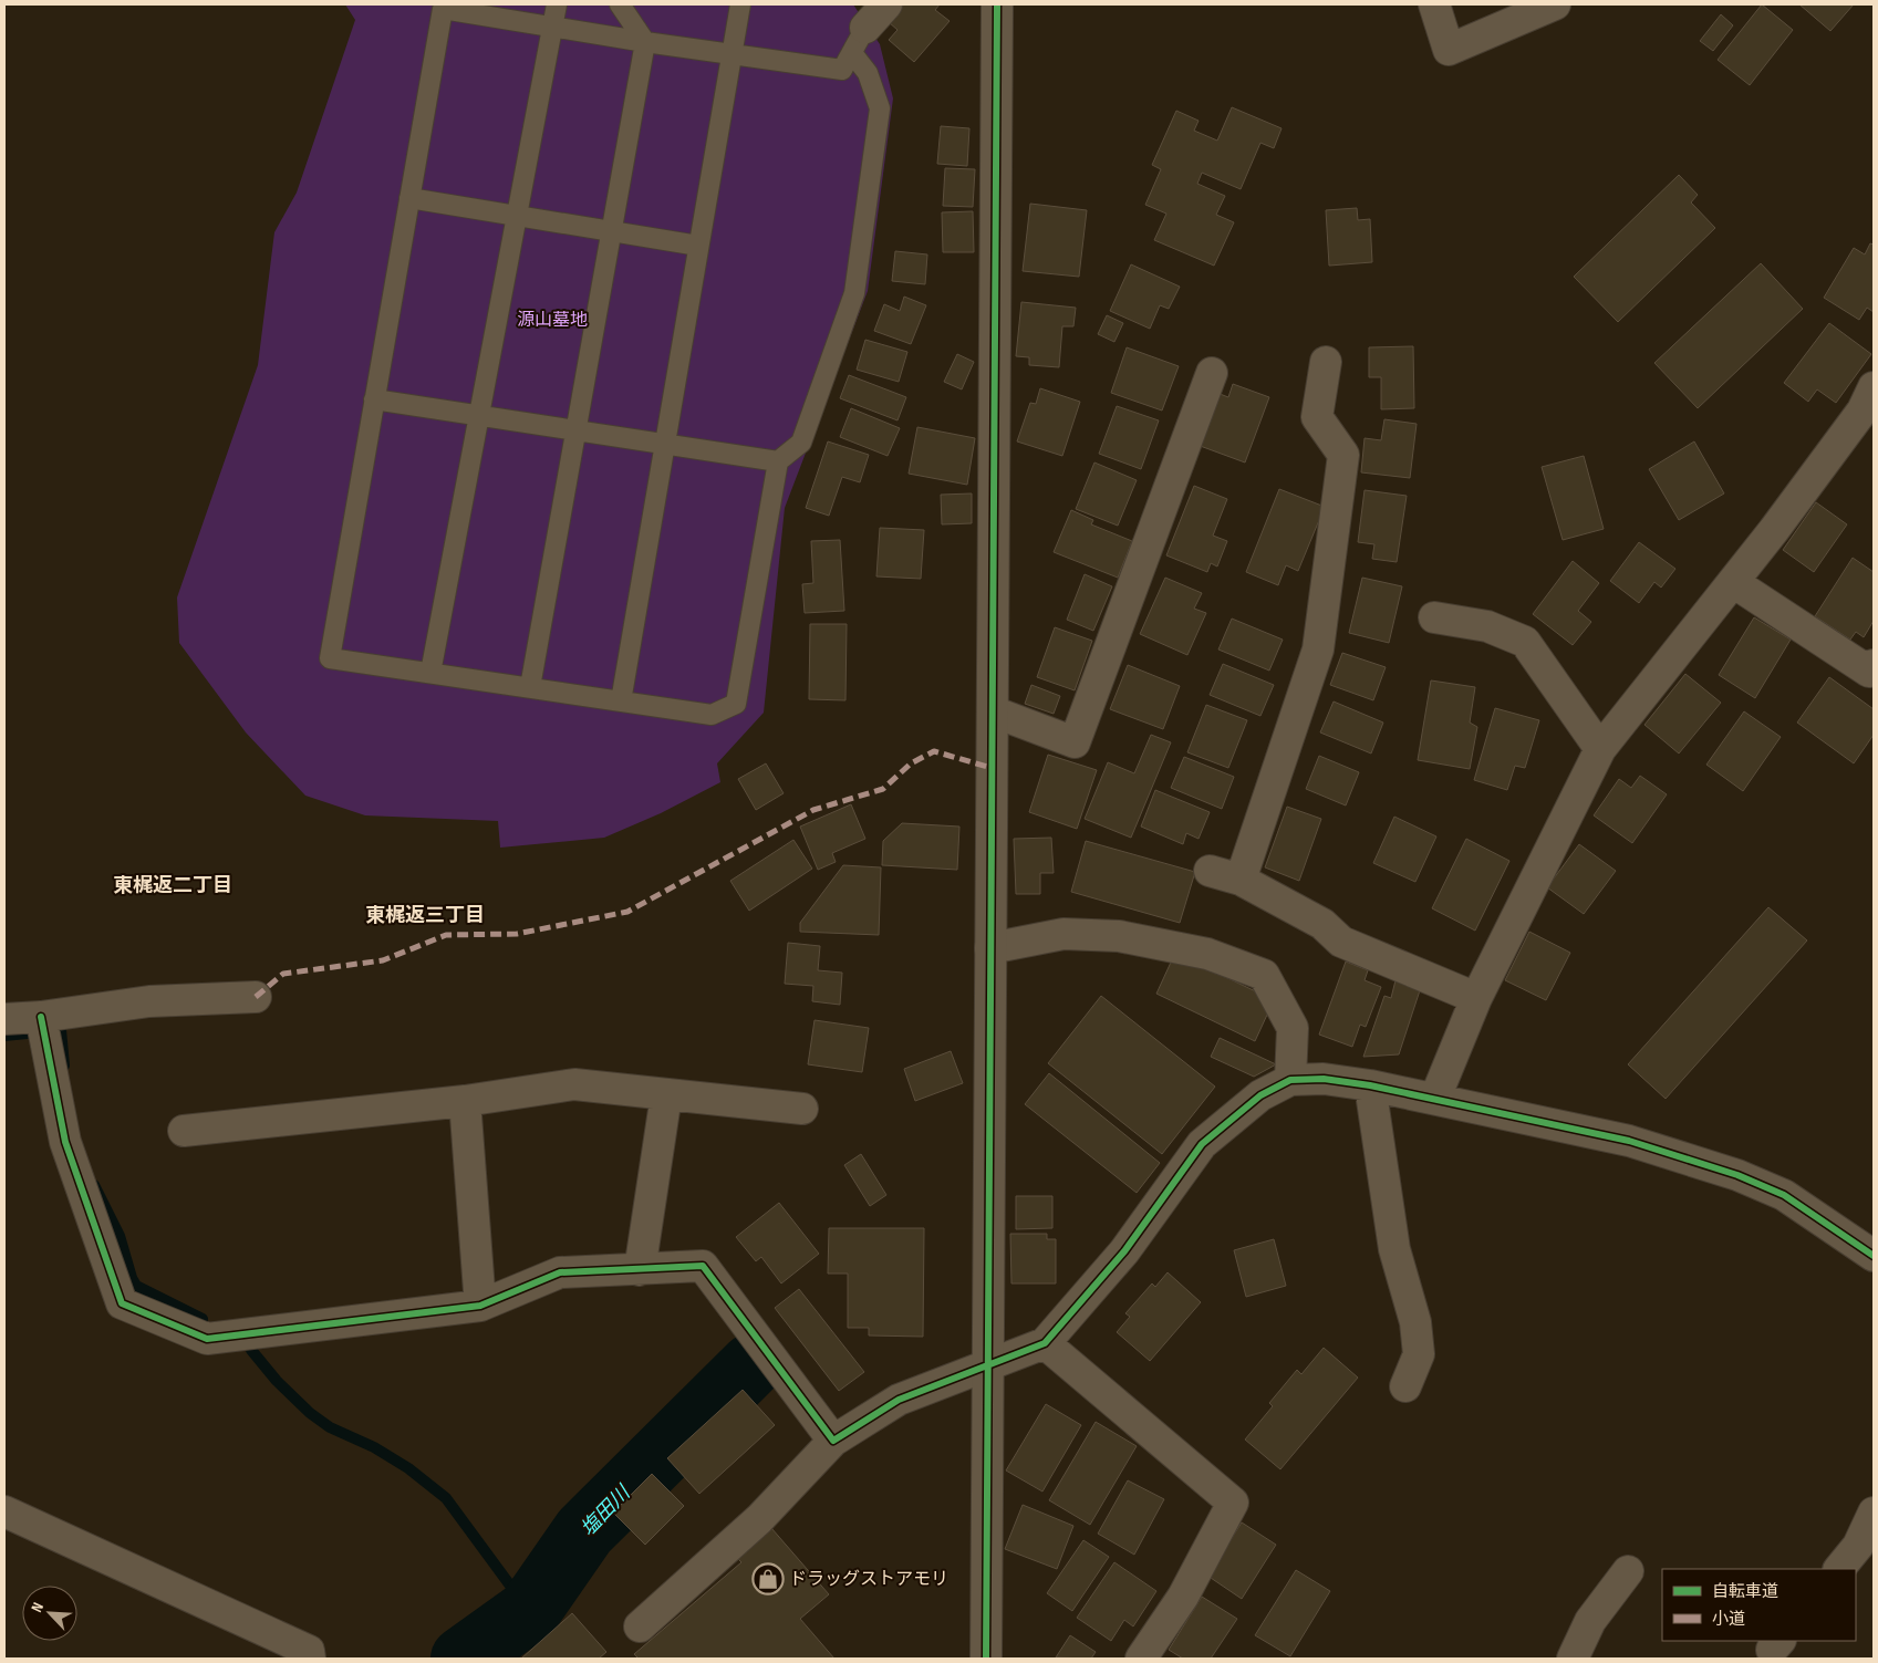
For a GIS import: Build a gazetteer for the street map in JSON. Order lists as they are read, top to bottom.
{
  "districts": ["東梶返二丁目", "東梶返三丁目"],
  "water": ["塩田川"],
  "parks": ["源山墓地"],
  "places": {
    "shop": ["ドラッグストアモリ"]
  },
  "legend": ["自転車道", "小道"],
  "north": "top left"
}
